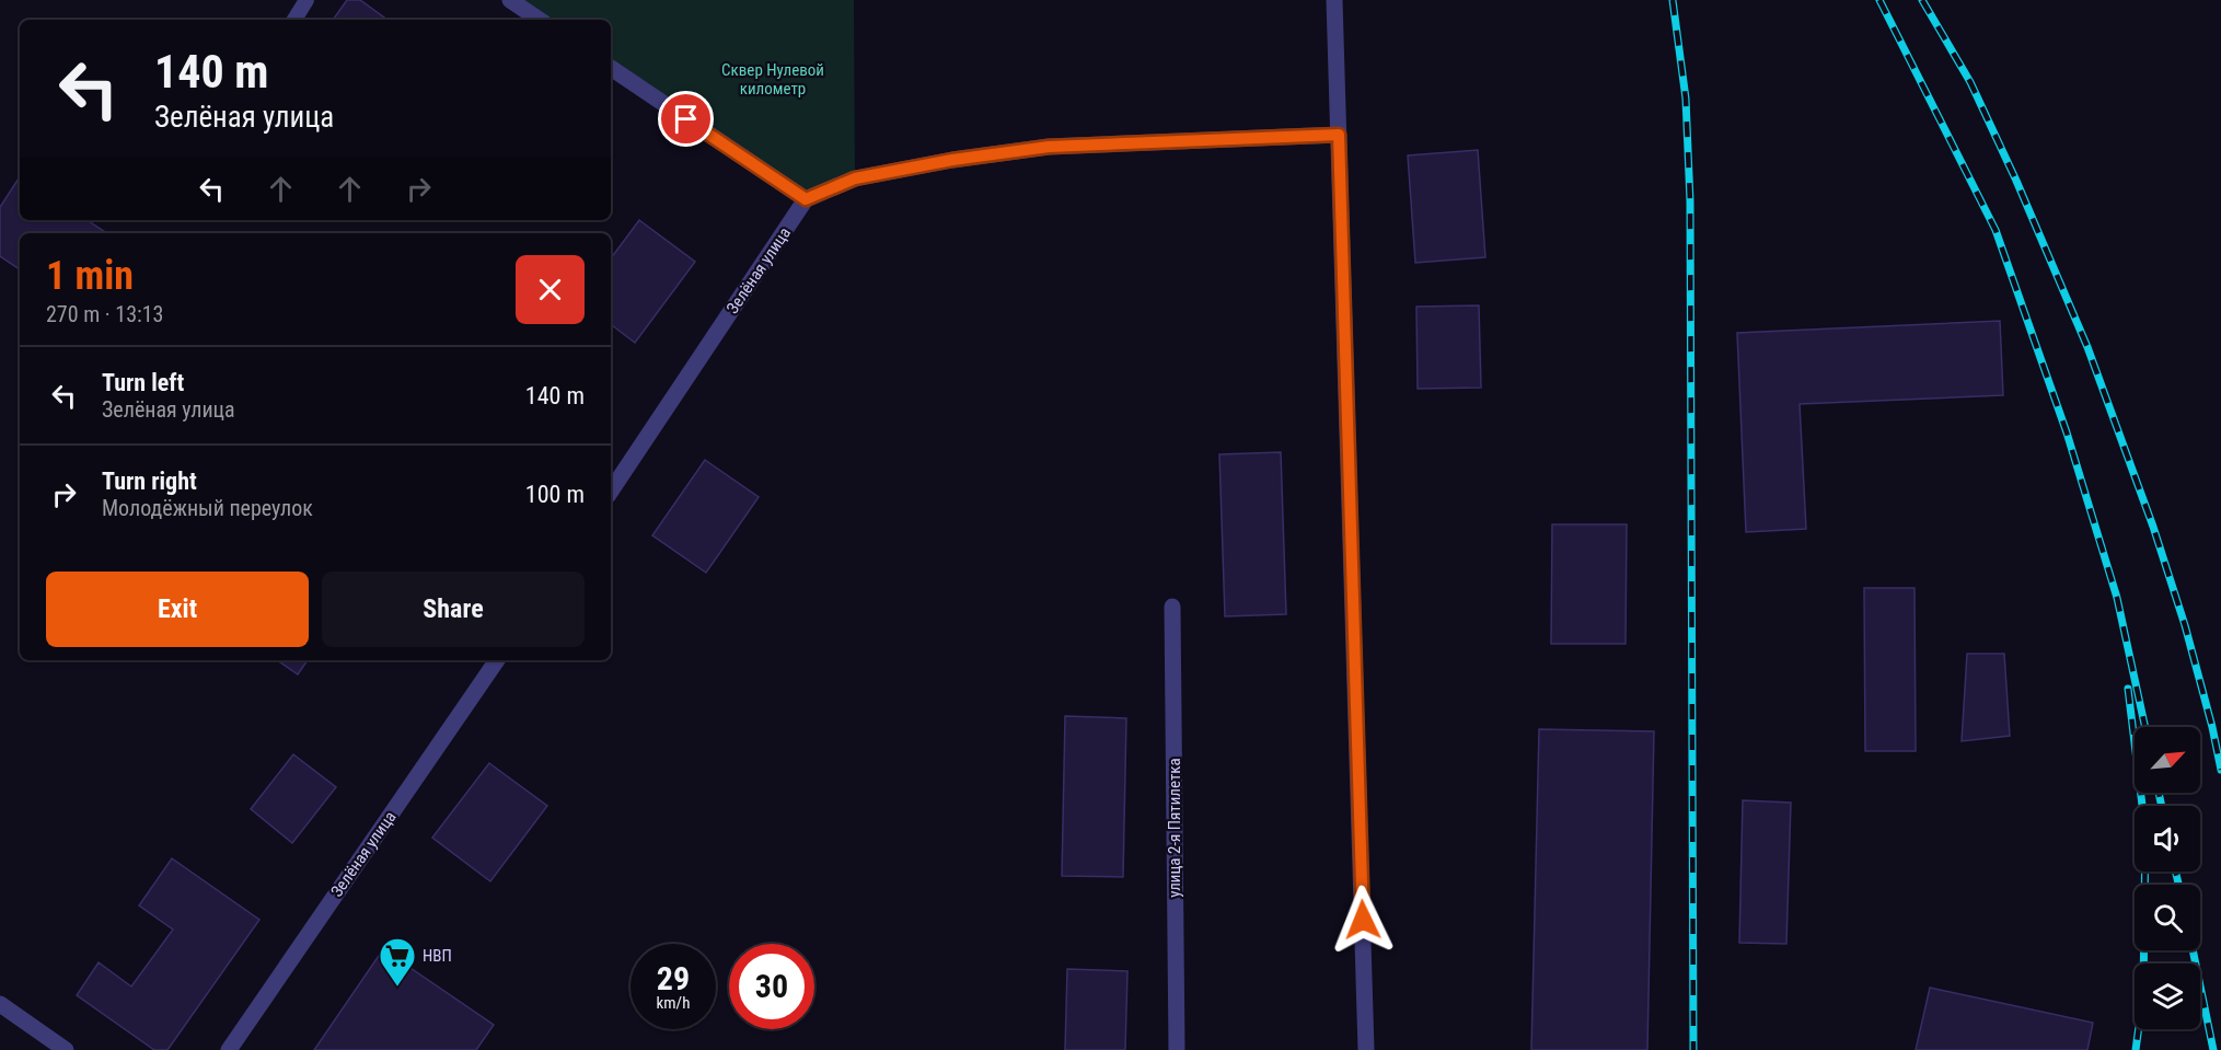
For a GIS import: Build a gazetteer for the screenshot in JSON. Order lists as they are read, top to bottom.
{
  "streets": {
    "street": ["Зелёная улица", "улица 2-я Пятилетка"]
  },
  "parks": ["Сквер Нулевой километр"],
  "places": {
    "supermarket": ["НВП"]
  },
  "north": "top right",
  "page": {
    "turn": ["140 m", "Зелёная улица"],
    "heading": ["1 min", "270 m · 13:13"],
    "list": [
      {
        "name": "Turn left",
        "note": "Зелёная улица",
        "value": "140 m"
      },
      {
        "name": "Turn right",
        "note": "Молодёжный переулок",
        "value": "100 m"
      }
    ],
    "buttons": ["Exit", "Share"],
    "speed": "29 km/h",
    "limit": "30"
  }
}
